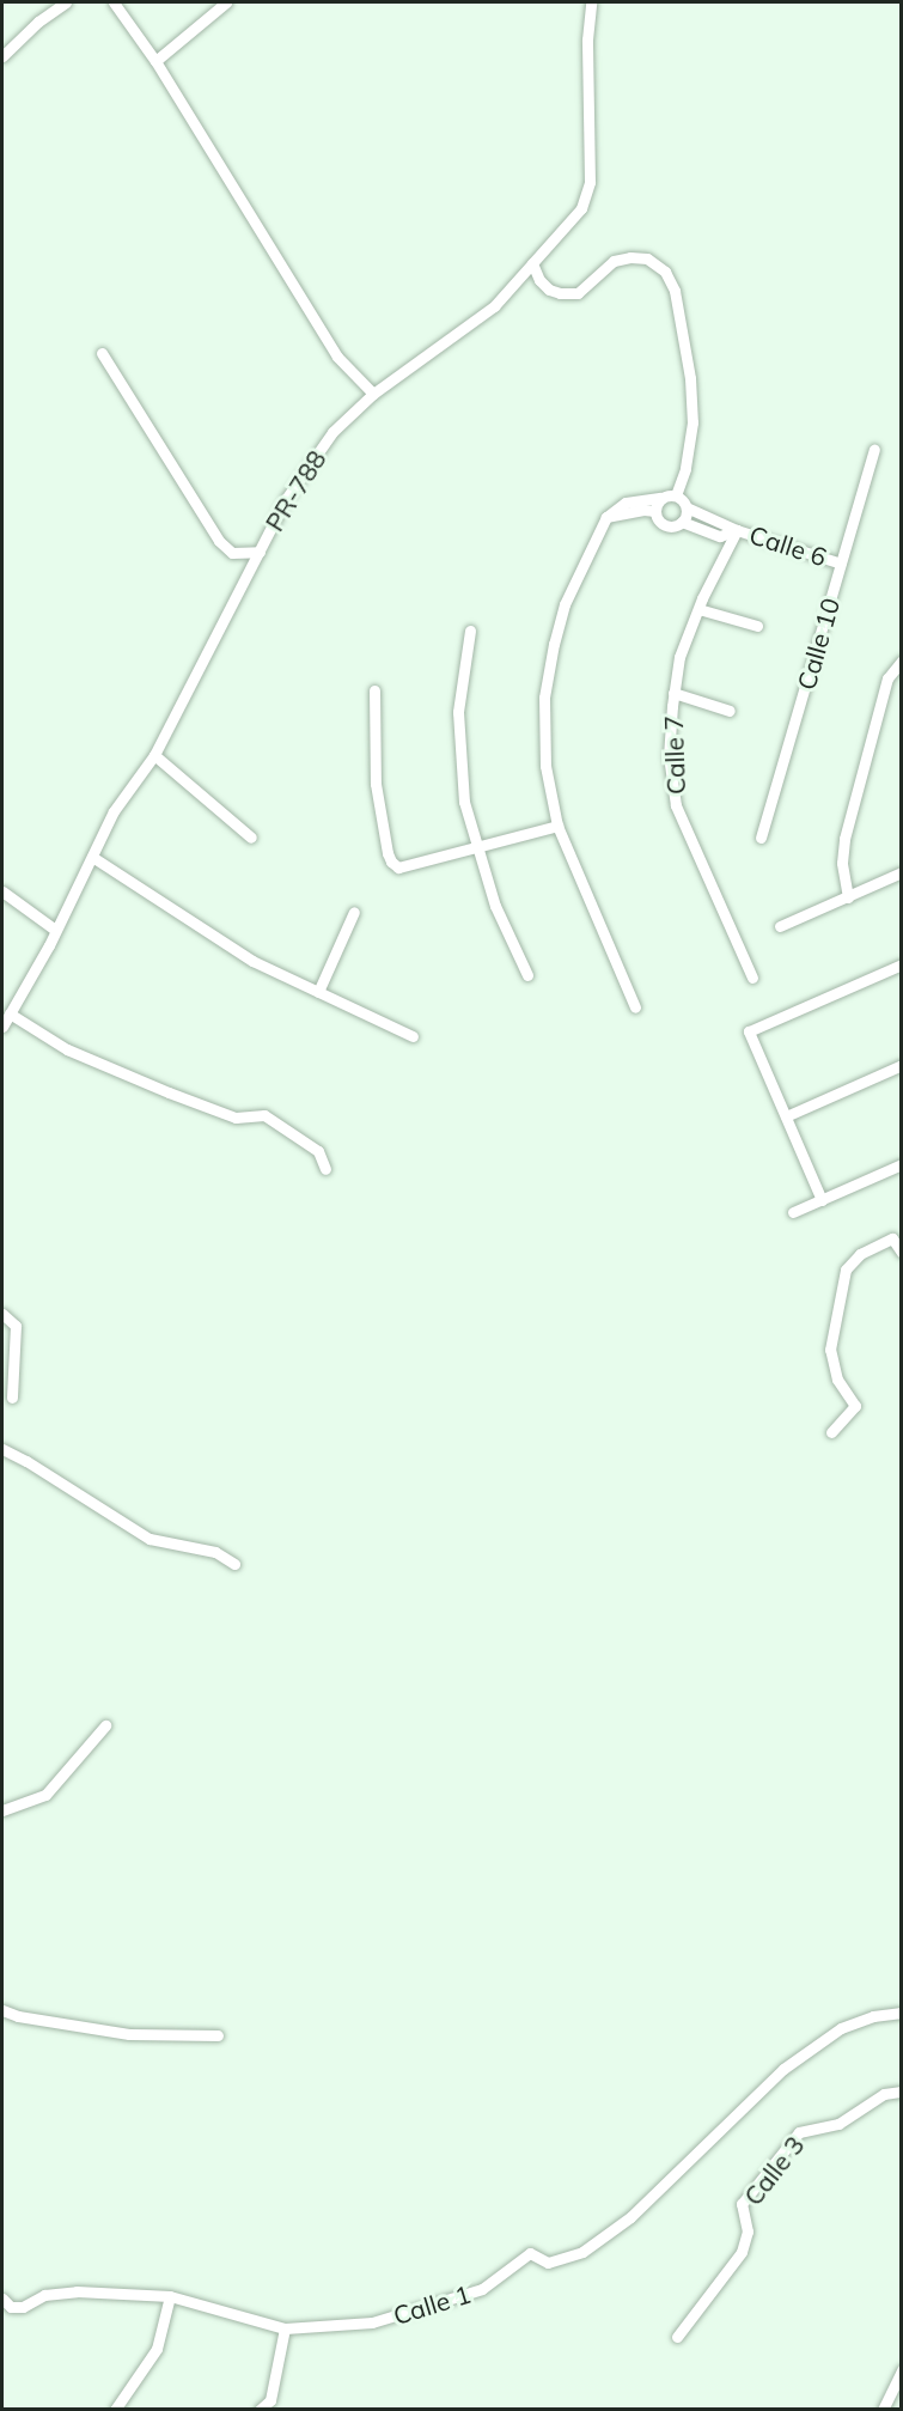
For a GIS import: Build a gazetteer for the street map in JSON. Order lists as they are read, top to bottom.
{
  "streets": {
    "street": [
      "PR-788",
      "Calle 6",
      "Calle 10",
      "Calle 7",
      "Calle 3",
      "Calle 1"
    ]
  },
  "crossings": [
    ["Calle 6", "Calle 10"],
    ["Calle 6", "Calle 7"]
  ]
}
